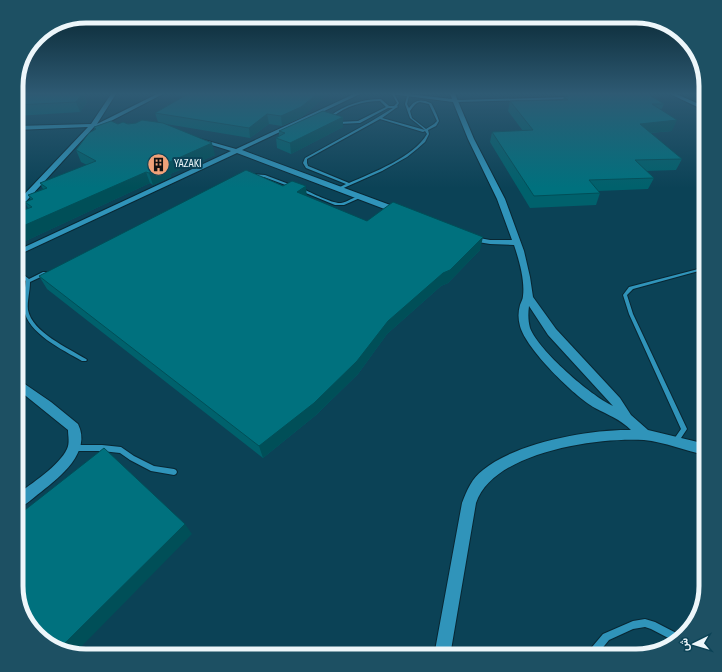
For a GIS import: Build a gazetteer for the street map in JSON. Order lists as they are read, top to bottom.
{
  "places": {
    "building": ["YAZAKI"]
  },
  "north": "left"
}
